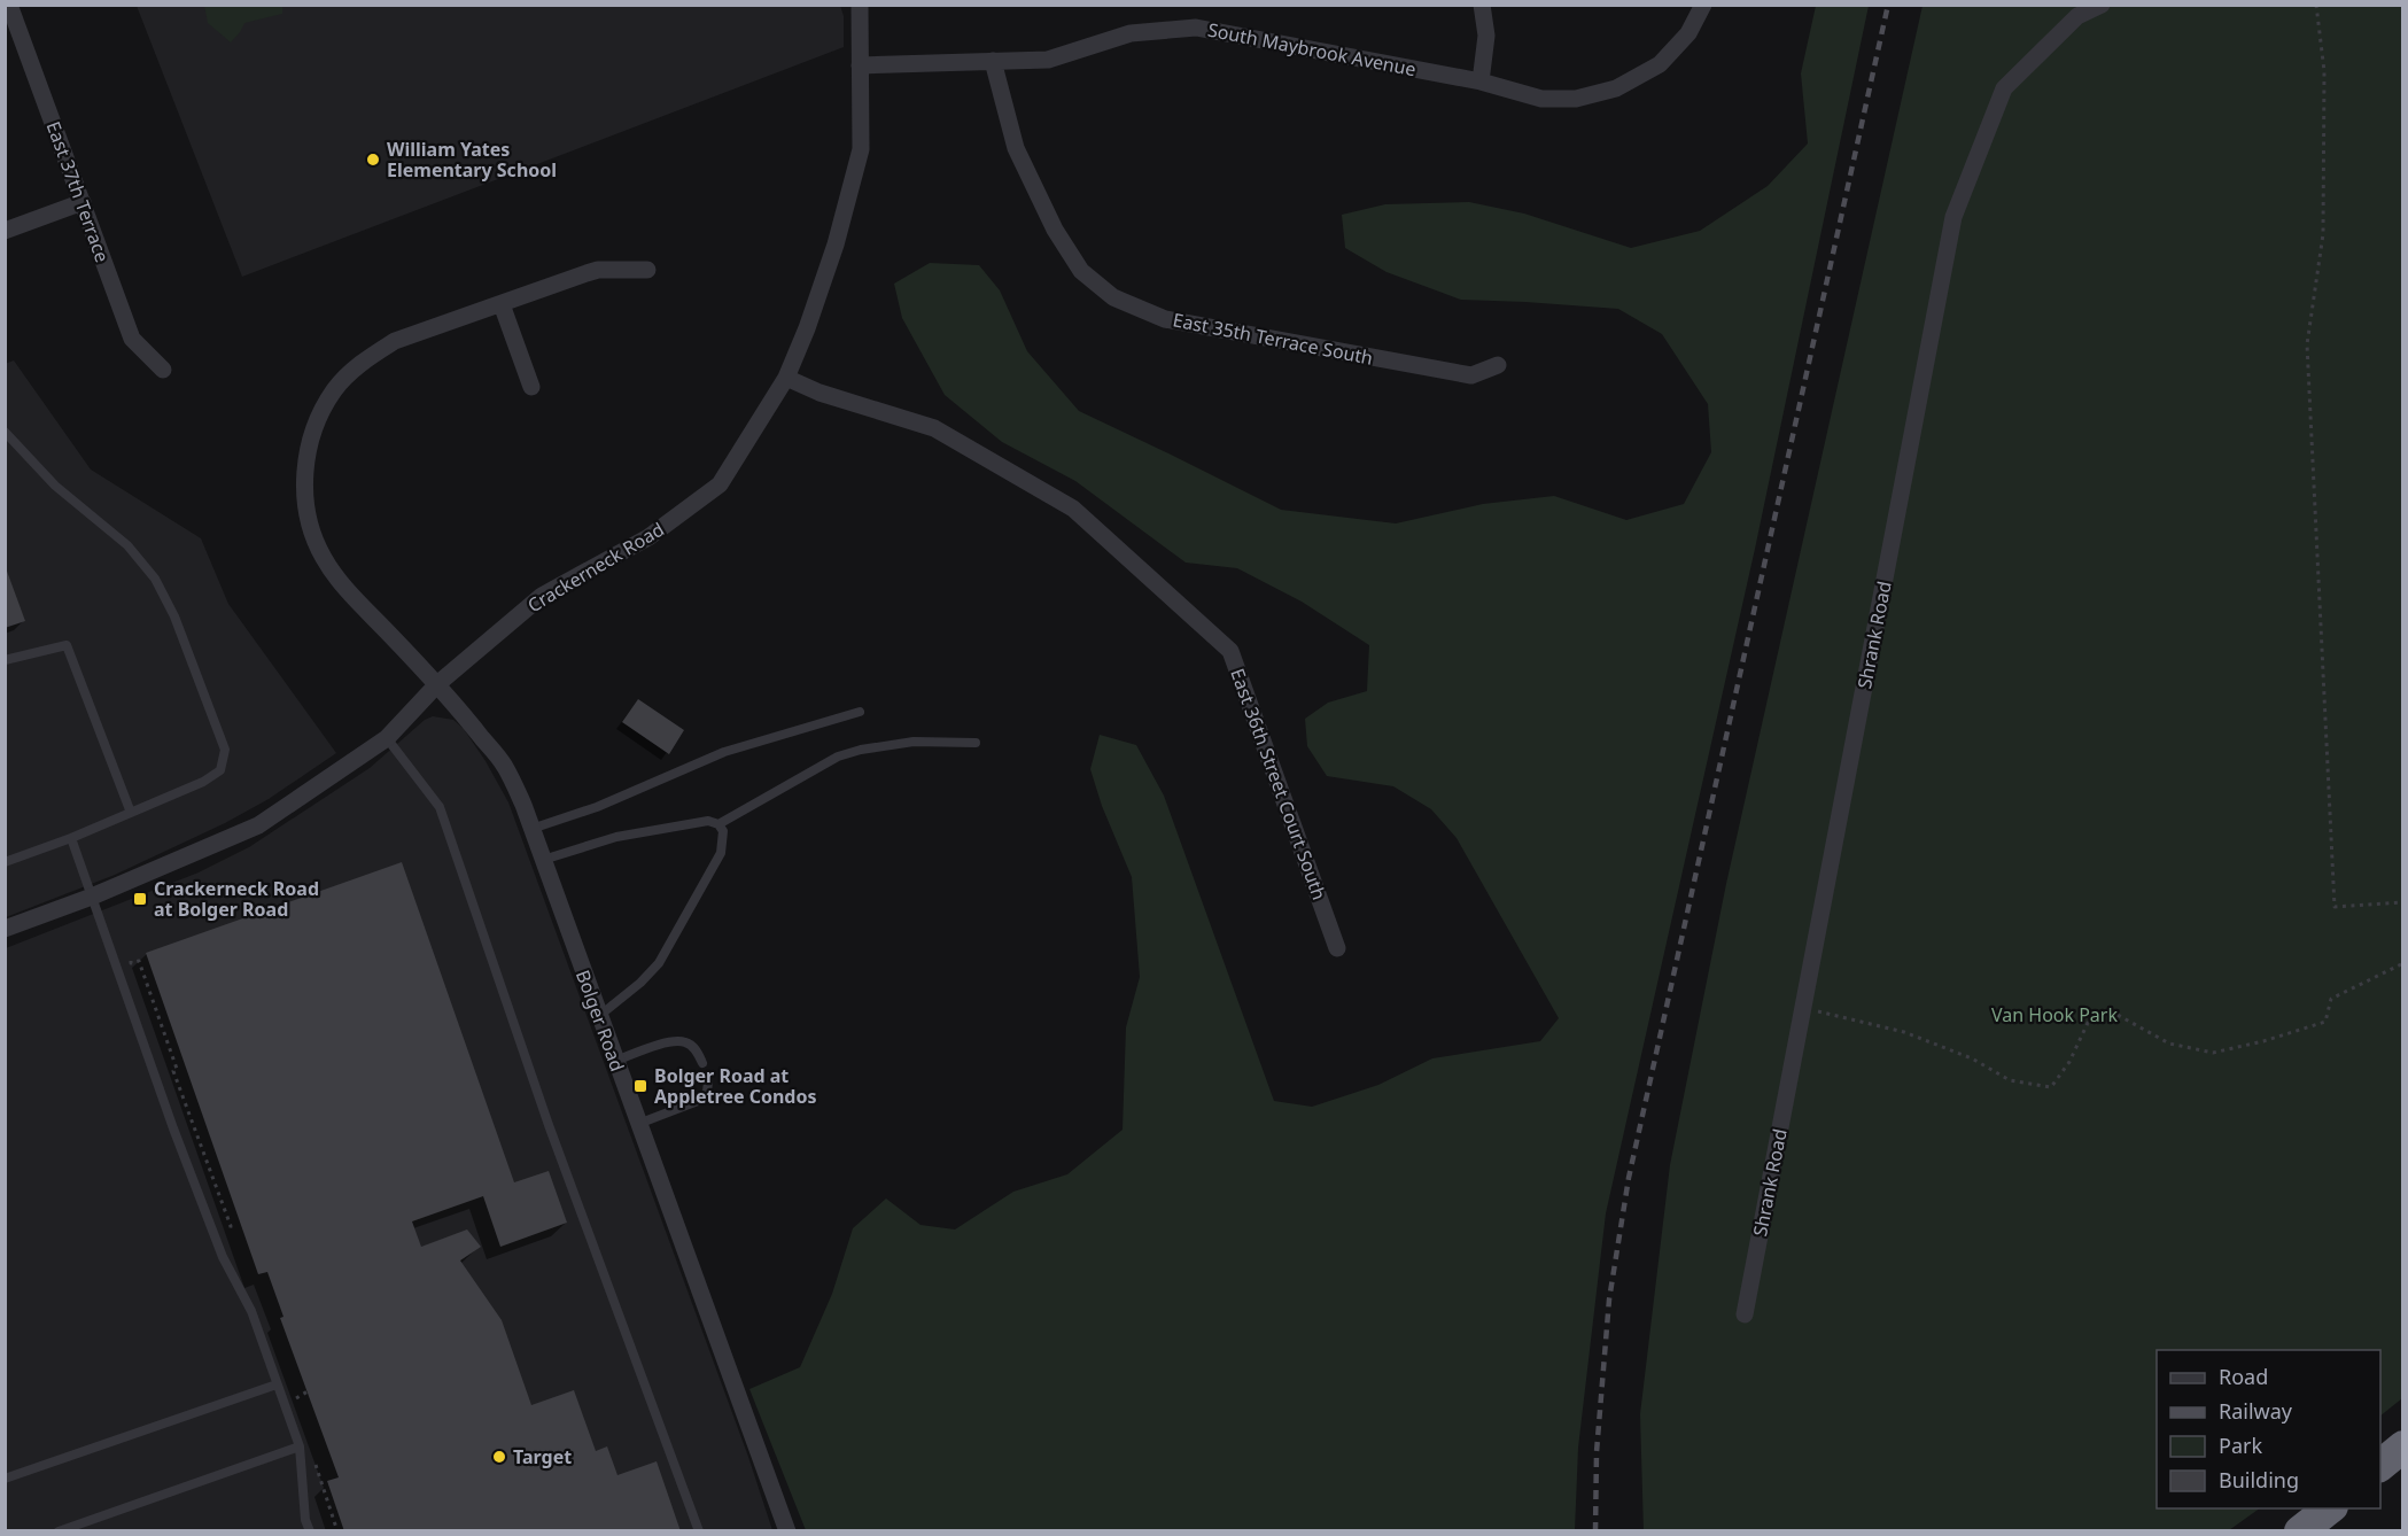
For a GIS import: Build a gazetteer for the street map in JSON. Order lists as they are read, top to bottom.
{
  "streets": {
    "street": [
      "South Maybrook Avenue",
      "East 37th Terrace",
      "East 35th Terrace South",
      "Crackerneck Road",
      "Shrank Road",
      "East 36th Street Court South",
      "Bolger Road"
    ]
  },
  "crossings": [
    ["South Maybrook Avenue", "East 35th Terrace South"],
    ["South Maybrook Avenue", "Crackerneck Road"],
    ["Crackerneck Road", "East 36th Street Court South"],
    ["Crackerneck Road", "Bolger Road"]
  ],
  "parks": ["Van Hook Park"],
  "places": {
    "other": ["William Yates Elementary School", "Target"],
    "transit": ["Crackerneck Road at Bolger Road", "Bolger Road at Appletree Condos"]
  },
  "legend": [
    "Road",
    "Railway",
    "Park",
    "Building"
  ]
}
